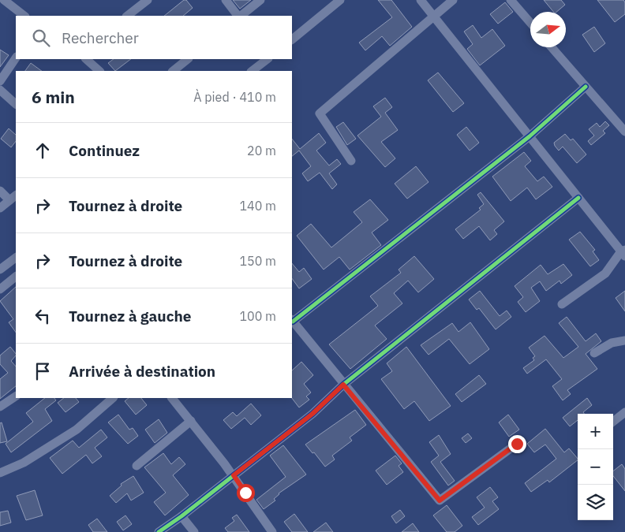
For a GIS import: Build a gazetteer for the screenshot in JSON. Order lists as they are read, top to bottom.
{
  "north": "right",
  "page": {
    "search": "Rechercher",
    "heading": ["6 min", "À pied · 410 m"],
    "list": [
      ["Continuez", "20 m"],
      ["Tournez à droite", "140 m"],
      ["Tournez à droite", "150 m"],
      ["Tournez à gauche", "100 m"],
      "Arrivée à destination"
    ],
    "map_buttons": ["+", "−"]
  }
}
